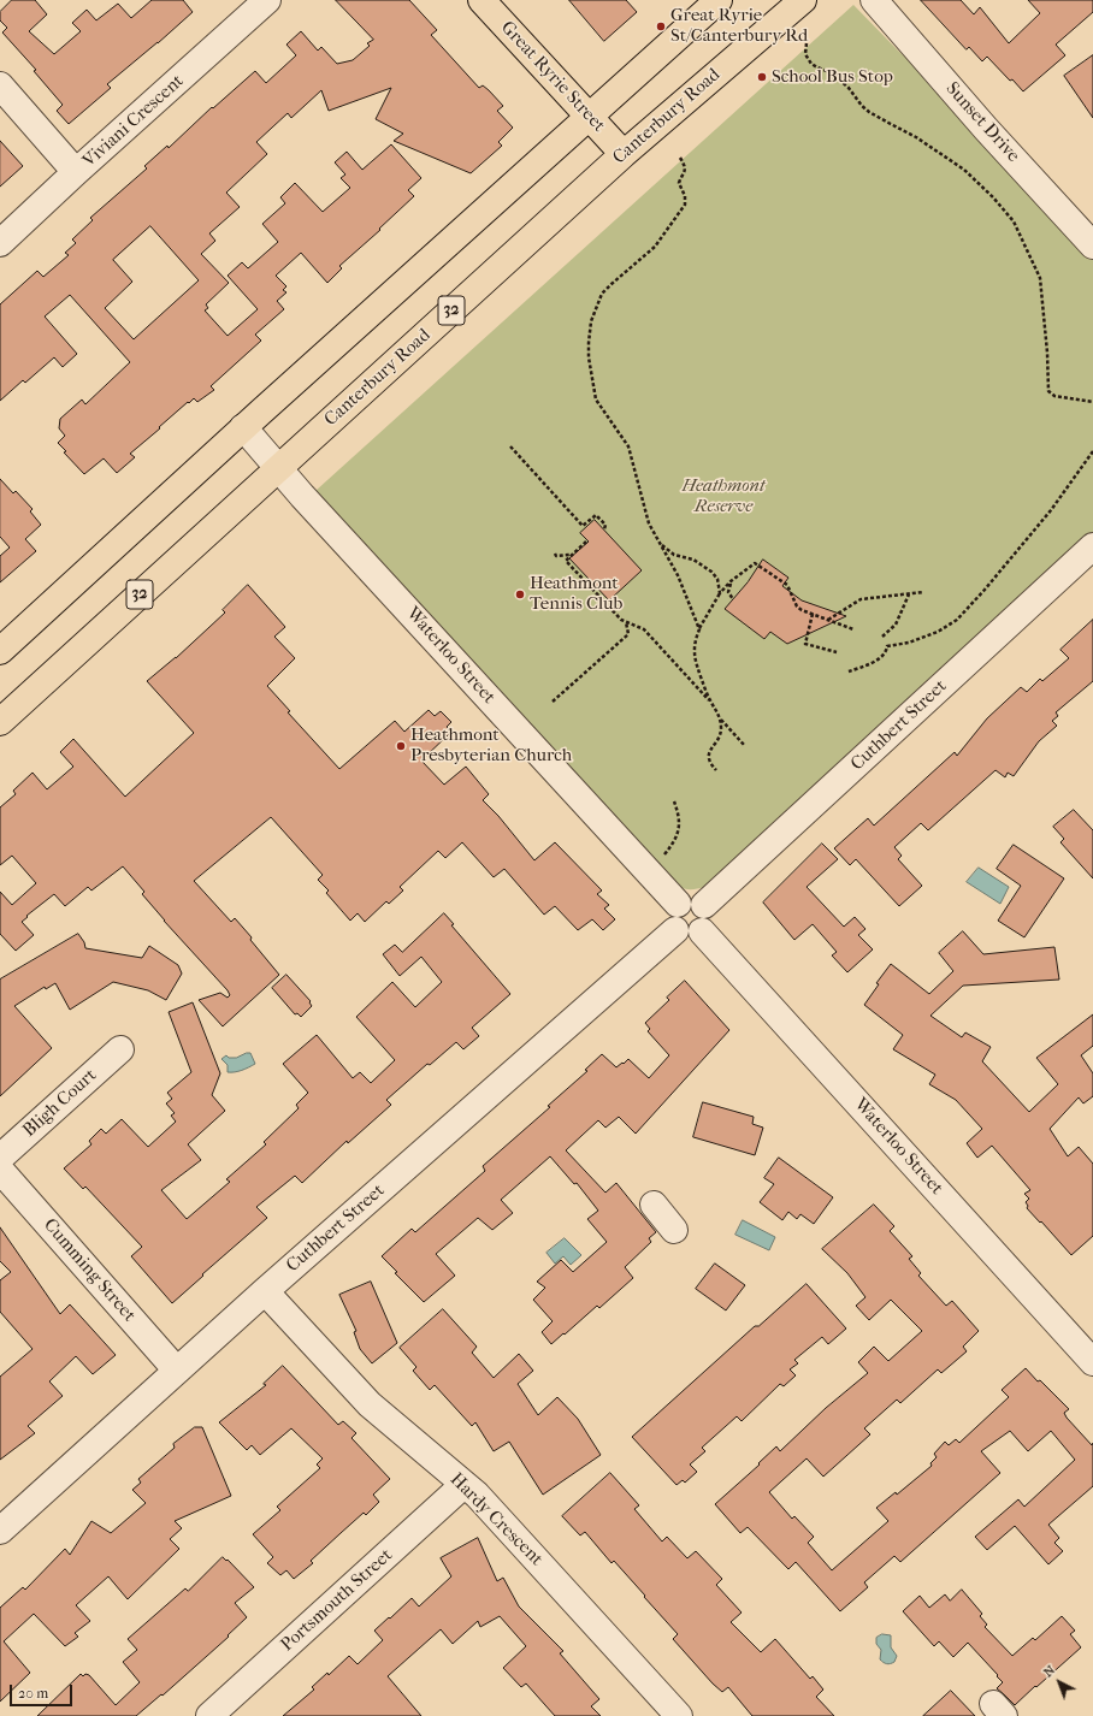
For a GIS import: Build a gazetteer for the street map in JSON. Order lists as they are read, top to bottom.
{
  "streets": {
    "main road": ["Great Ryrie Street", "Canterbury Road", "32"],
    "street": [
      "Viviani Crescent",
      "Sunset Drive",
      "Waterloo Street",
      "Cuthbert Street",
      "Bligh Court",
      "Cumming Street",
      "Hardy Crescent",
      "Portsmouth Street"
    ]
  },
  "crossings": [
    ["Great Ryrie Street", "Canterbury Road"],
    ["Canterbury Road", "Waterloo Street"],
    ["Waterloo Street", "Cuthbert Street"],
    ["Cuthbert Street", "Cumming Street"],
    ["Cuthbert Street", "Hardy Crescent"],
    ["Hardy Crescent", "Portsmouth Street"]
  ],
  "parks": ["Heathmont Reserve"],
  "places": [
    "Great Ryrie St/Canterbury Rd",
    "School Bus Stop",
    "Heathmont Tennis Club",
    "Heathmont Presbyterian Church"
  ],
  "scale_bar": "20 m",
  "north": "top left"
}
